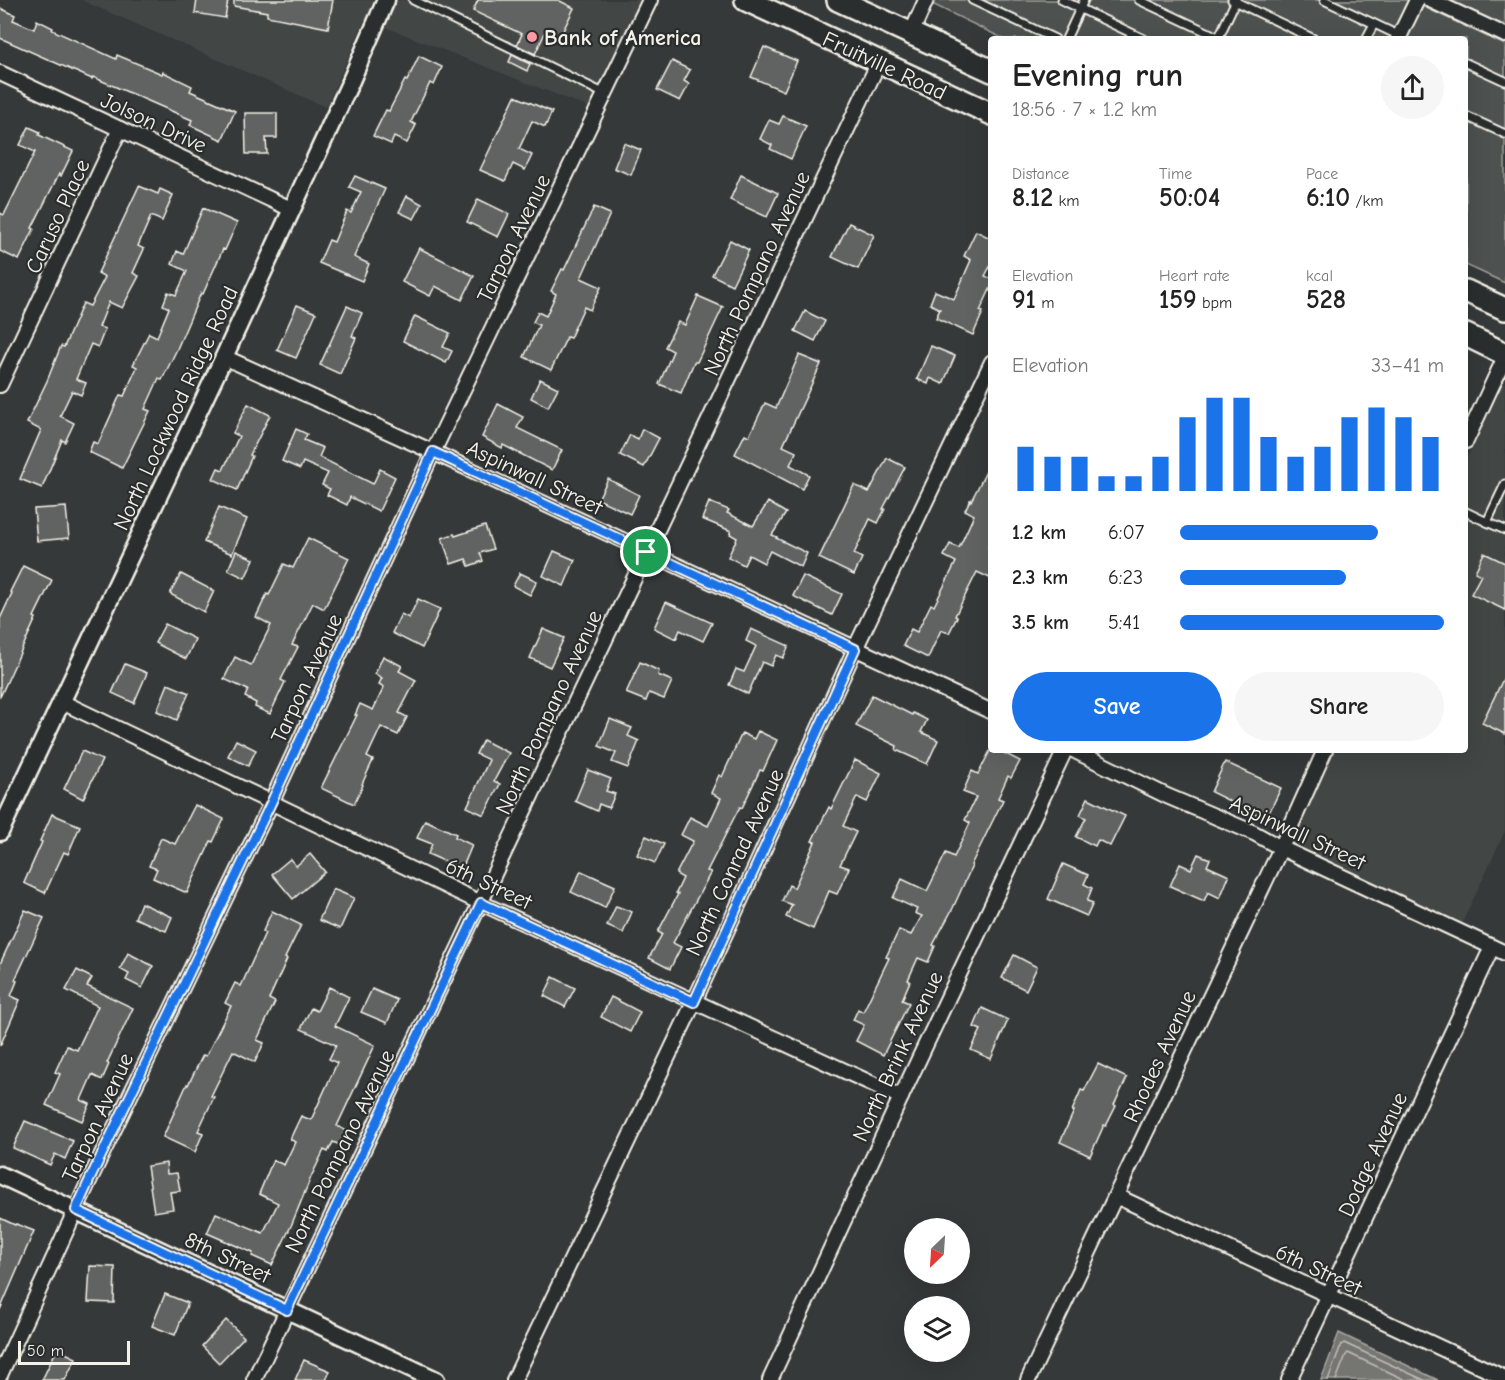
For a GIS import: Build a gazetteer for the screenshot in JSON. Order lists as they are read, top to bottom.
{
  "streets": {
    "main road": ["Fruitville Road"],
    "street": [
      "Jolson Drive",
      "Caruso Place",
      "Tarpon Avenue",
      "North Pompano Avenue",
      "North Lockwood Ridge Road",
      "Aspinwall Street",
      "North Conrad Avenue",
      "6th Street",
      "North Brink Avenue",
      "Rhodes Avenue",
      "Dodge Avenue",
      "8th Street"
    ]
  },
  "crossings": [
    ["Fruitville Road", "North Pompano Avenue"],
    ["Jolson Drive", "Caruso Place"],
    ["Jolson Drive", "North Lockwood Ridge Road"],
    ["Tarpon Avenue", "Aspinwall Street"],
    ["Tarpon Avenue", "6th Street"],
    ["Tarpon Avenue", "8th Street"],
    ["North Pompano Avenue", "Aspinwall Street"],
    ["North Pompano Avenue", "6th Street"],
    ["North Pompano Avenue", "8th Street"],
    ["North Lockwood Ridge Road", "Aspinwall Street"],
    ["North Lockwood Ridge Road", "6th Street"],
    ["Aspinwall Street", "North Conrad Avenue"],
    ["Aspinwall Street", "Rhodes Avenue"],
    ["Aspinwall Street", "Dodge Avenue"],
    ["North Conrad Avenue", "6th Street"],
    ["6th Street", "North Brink Avenue"],
    ["6th Street", "Rhodes Avenue"],
    ["6th Street", "Dodge Avenue"]
  ],
  "places": ["Bank of America"],
  "scale_bar": "50 m",
  "north": "bottom left",
  "page": {
    "heading": ["Evening run", "18:56 · 7 × 1.2 km"],
    "stats": [
      ["Distance", "8.12 km"],
      ["Time", "50:04"],
      ["Pace", "6:10 /km"],
      ["Elevation", "91 m"],
      ["Heart rate", "159 bpm"],
      ["kcal", "528"]
    ],
    "chart": ["Elevation", "33–41 m"],
    "list": [
      {
        "name": "1.2 km",
        "note": "6:07"
      },
      {
        "name": "2.3 km",
        "note": "6:23"
      },
      {
        "name": "3.5 km",
        "note": "5:41"
      }
    ],
    "buttons": ["Save", "Share"],
    "scale": "50 m"
  }
}
